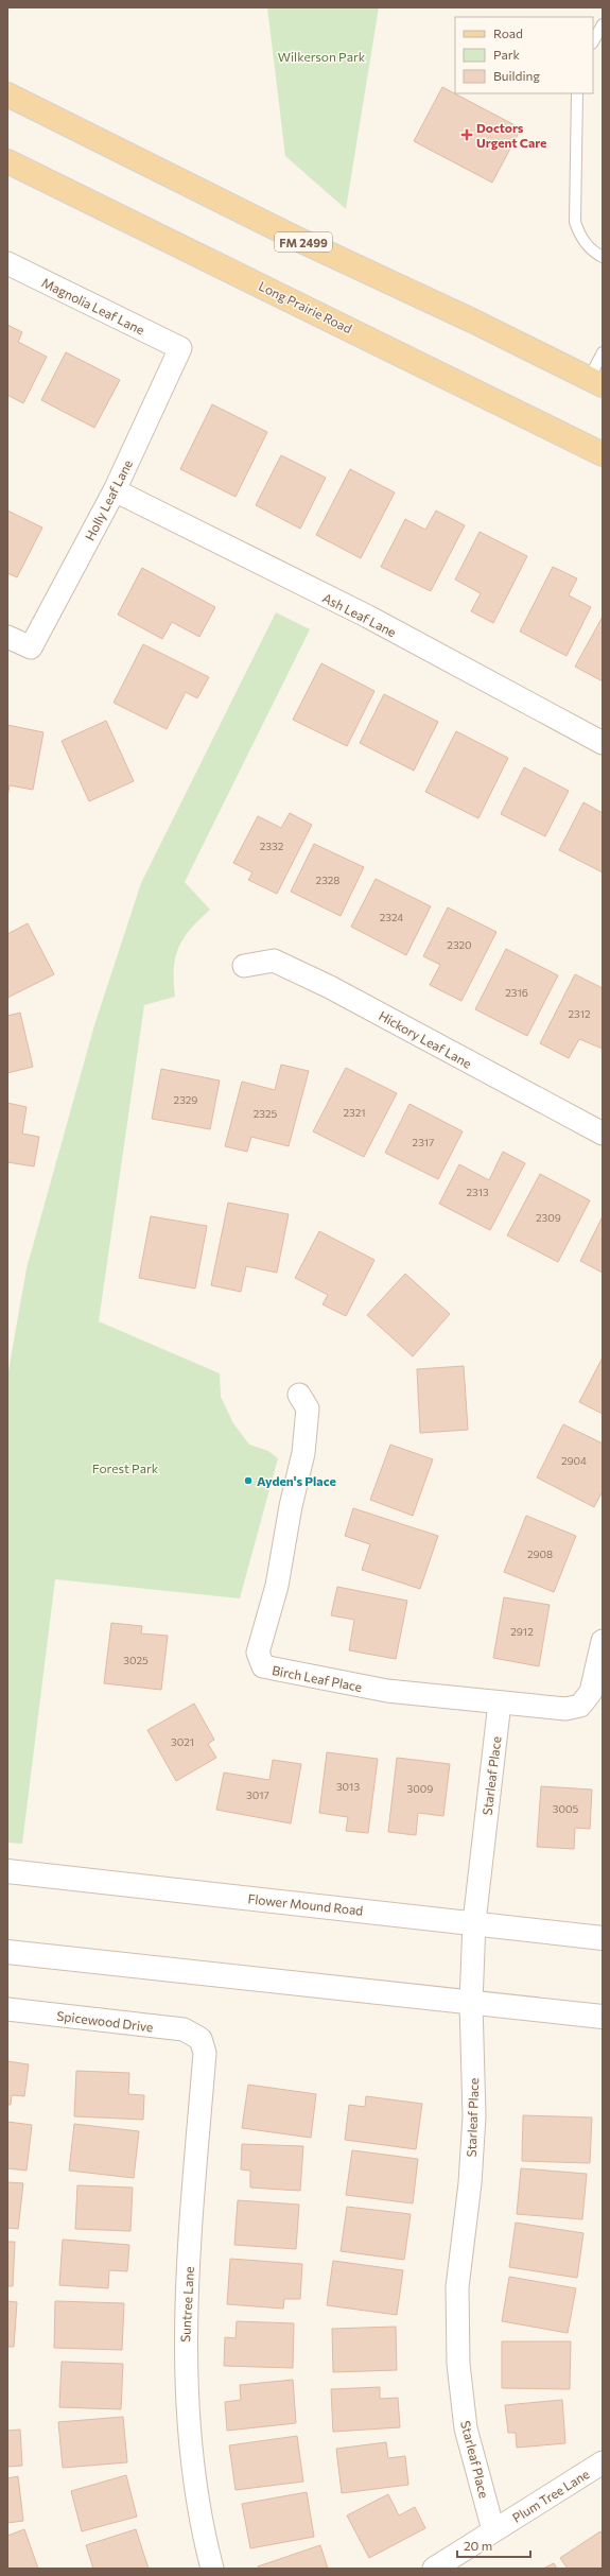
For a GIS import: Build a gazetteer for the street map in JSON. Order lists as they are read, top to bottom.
{
  "streets": {
    "main road": ["FM 2499", "Long Prairie Road", "Flower Mound Road"],
    "street": [
      "Magnolia Leaf Lane",
      "Holly Leaf Lane",
      "Ash Leaf Lane",
      "Hickory Leaf Lane",
      "Birch Leaf Place",
      "Starleaf Place",
      "Spicewood Drive",
      "Suntree Lane",
      "Plum Tree Lane"
    ]
  },
  "crossings": [
    ["Magnolia Leaf Lane", "Holly Leaf Lane"],
    ["Holly Leaf Lane", "Ash Leaf Lane"],
    ["Birch Leaf Place", "Starleaf Place"],
    ["Starleaf Place", "Flower Mound Road"],
    ["Starleaf Place", "Plum Tree Lane"],
    ["Spicewood Drive", "Suntree Lane"]
  ],
  "parks": ["Wilkerson Park", "Forest Park"],
  "places": {
    "health": ["Doctors Urgent Care"],
    "other": ["Ayden's Place"]
  },
  "house_numbers": [
    "2332",
    "2328",
    "2324",
    "2320",
    "2316",
    "2312",
    "2329",
    "2321",
    "2325",
    "2317",
    "2313",
    "2309",
    "2904",
    "2908",
    "2912",
    "3025",
    "3021",
    "3013",
    "3009",
    "3017",
    "3005"
  ],
  "legend": ["Road", "Park", "Building"],
  "scale_bar": "20 m"
}
